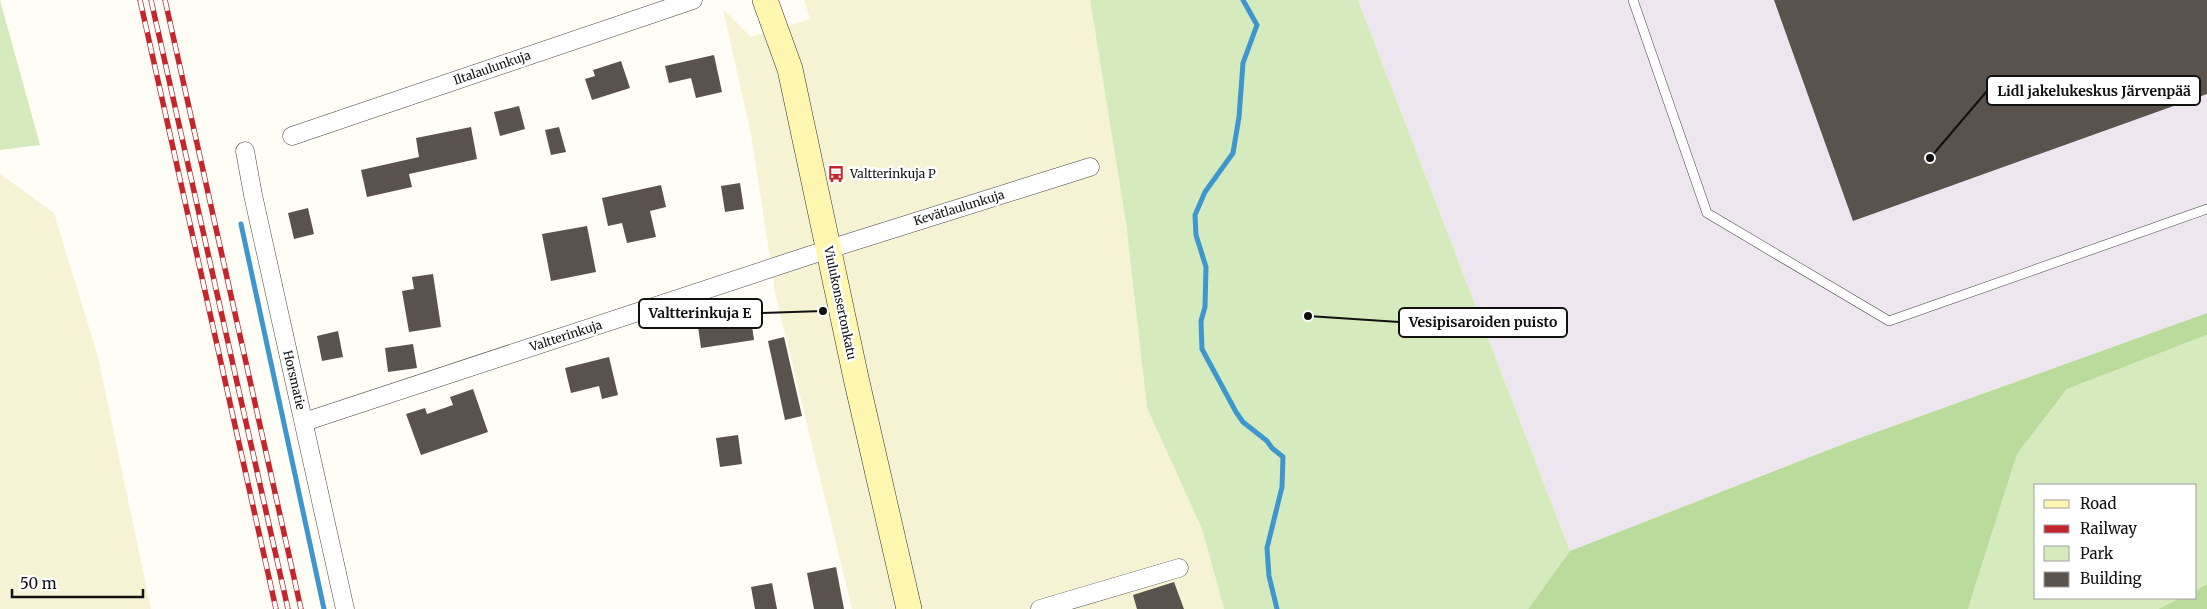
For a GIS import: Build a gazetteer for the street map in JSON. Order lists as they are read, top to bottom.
{
  "streets": {
    "street": [
      "Iltalaulunkuja",
      "Kevätlaulunkuja",
      "Viulukonsertonkatu",
      "Valtterinkuja",
      "Horsmatie"
    ]
  },
  "crossings": [
    ["Kevätlaulunkuja", "Viulukonsertonkatu"],
    ["Kevätlaulunkuja", "Valtterinkuja"],
    ["Viulukonsertonkatu", "Valtterinkuja"],
    ["Valtterinkuja", "Horsmatie"]
  ],
  "places": {
    "other": ["Lidl jakelukeskus Järvenpää", "Valtterinkuja E", "Vesipisaroiden puisto"],
    "bus stop": ["Valtterinkuja P"]
  },
  "legend": [
    "Road",
    "Railway",
    "Park",
    "Building"
  ],
  "scale_bar": "50 m"
}
